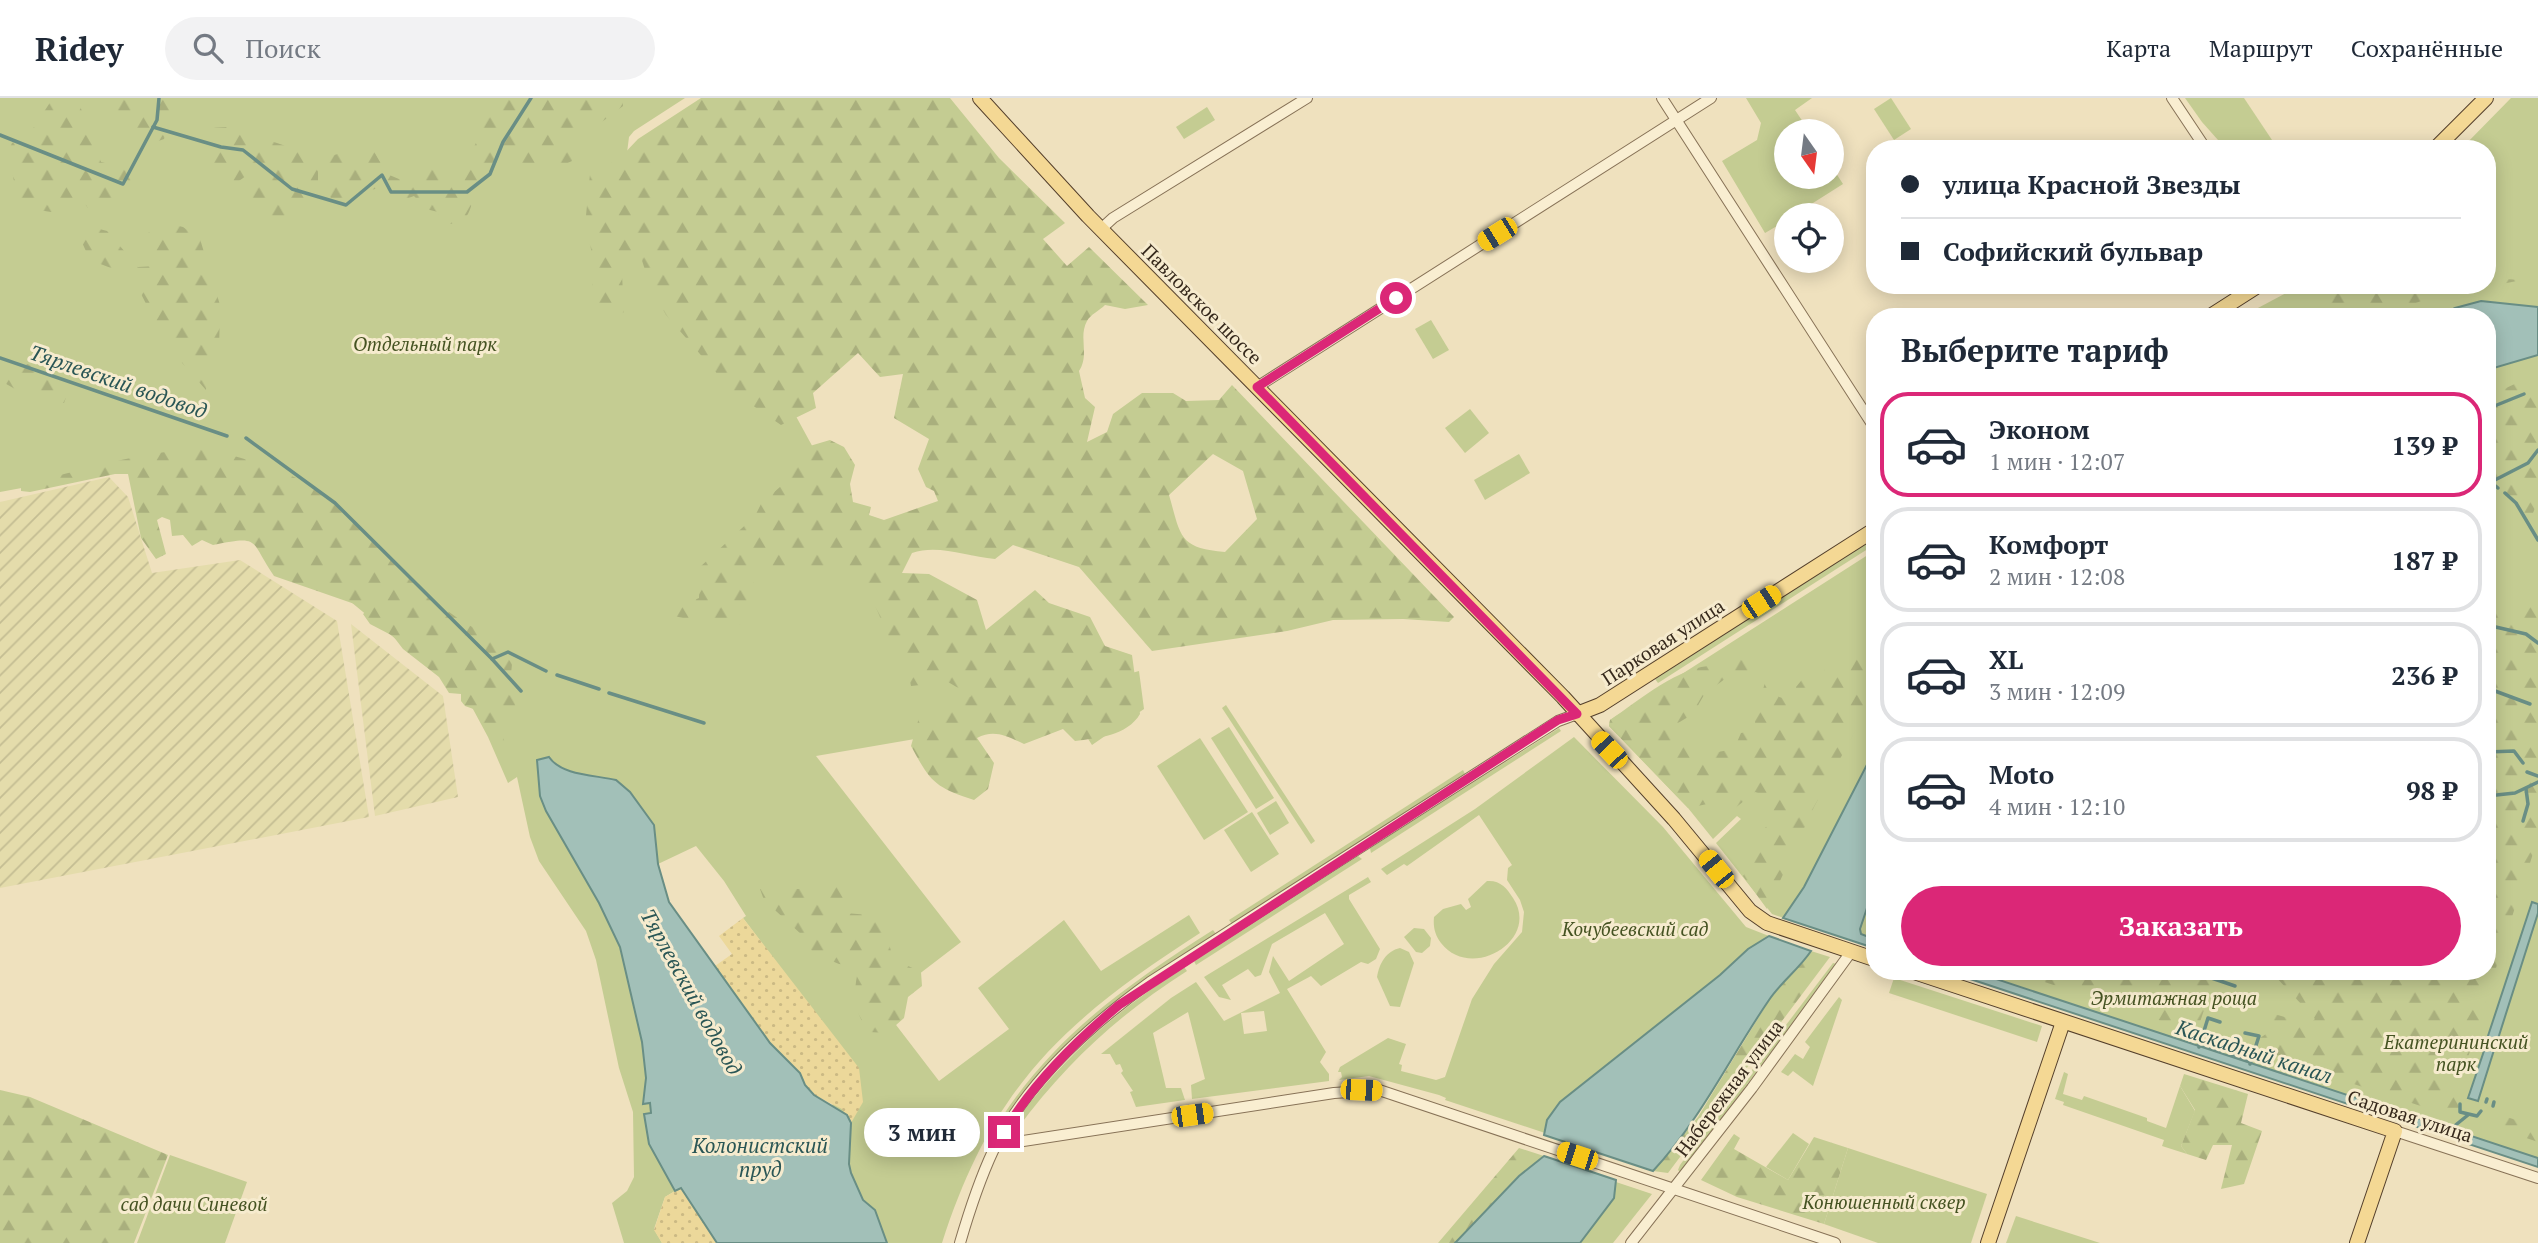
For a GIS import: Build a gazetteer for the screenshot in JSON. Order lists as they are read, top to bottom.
{
  "streets": {
    "main road": ["Павловское шоссе", "Парковая улица", "Садовая улица"],
    "street": ["Набережная улица"]
  },
  "crossings": [
    ["Павловское шоссе", "Парковая улица"]
  ],
  "water": ["Тярлевский водовод", "Каскадный канал", "Колонистский пруд"],
  "parks": [
    "Отдельный парк",
    "Кочубеевский сад",
    "Эрмитажная роща",
    "Екатерининский парк",
    "Конюшенный сквер",
    "сад дачи Синевой"
  ],
  "north": "bottom",
  "page": {
    "header": "Ridey",
    "search": "Поиск",
    "nav": ["Карта", "Маршрут", "Сохранённые"],
    "banner": ["улица Красной Звезды", "Софийский бульвар"],
    "heading": "Выберите тариф",
    "list": [
      {
        "name": "Эконом",
        "note": "1 мин · 12:07",
        "value": "139 ₽"
      },
      {
        "name": "Комфорт",
        "note": "2 мин · 12:08",
        "value": "187 ₽"
      },
      {
        "name": "XL",
        "note": "3 мин · 12:09",
        "value": "236 ₽"
      },
      {
        "name": "Moto",
        "note": "4 мин · 12:10",
        "value": "98 ₽"
      }
    ],
    "buttons": "Заказать",
    "bubble": "3 мин"
  }
}
